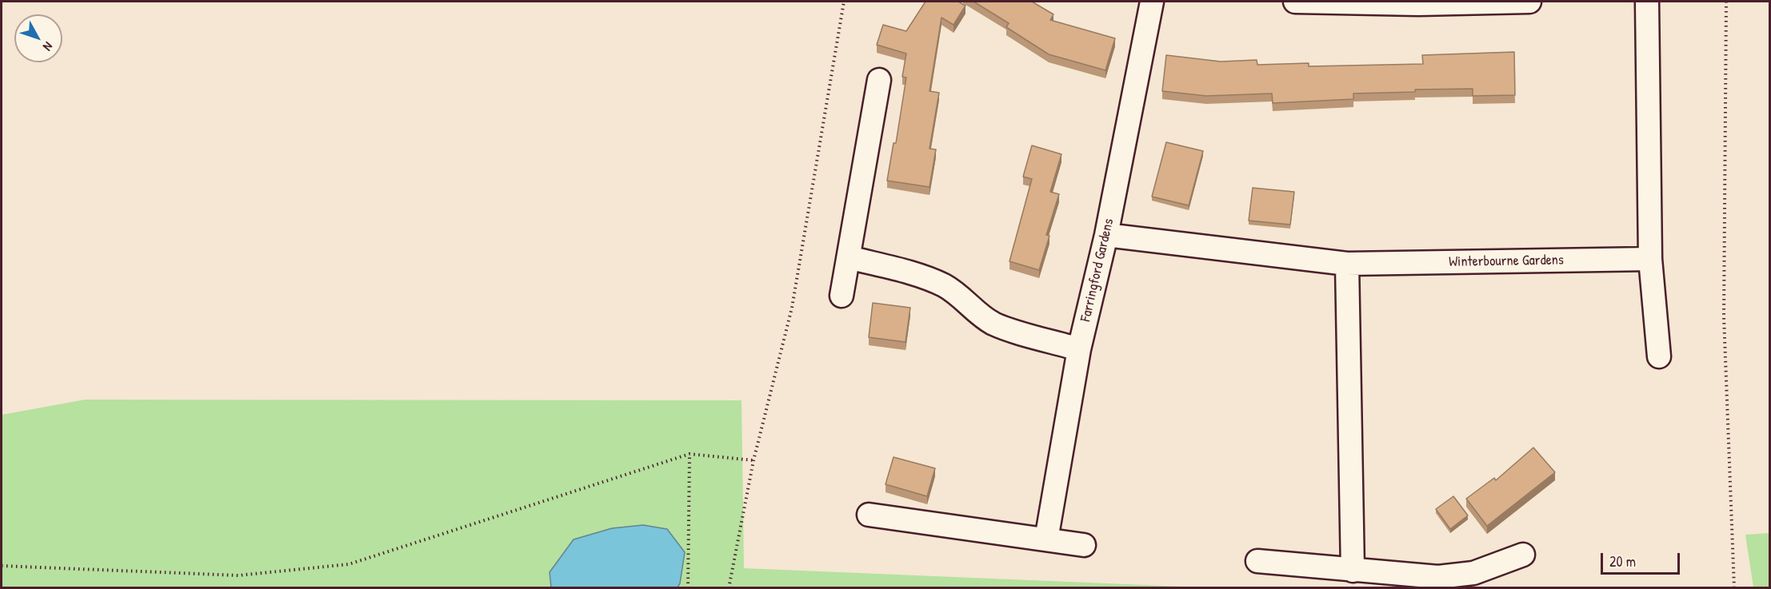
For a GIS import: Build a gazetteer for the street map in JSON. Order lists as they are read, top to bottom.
{
  "streets": {
    "street": ["Winterbourne Gardens", "Farringford Gardens"]
  },
  "crossings": [
    ["Winterbourne Gardens", "Farringford Gardens"]
  ],
  "scale_bar": "20 m",
  "north": "bottom right"
}
